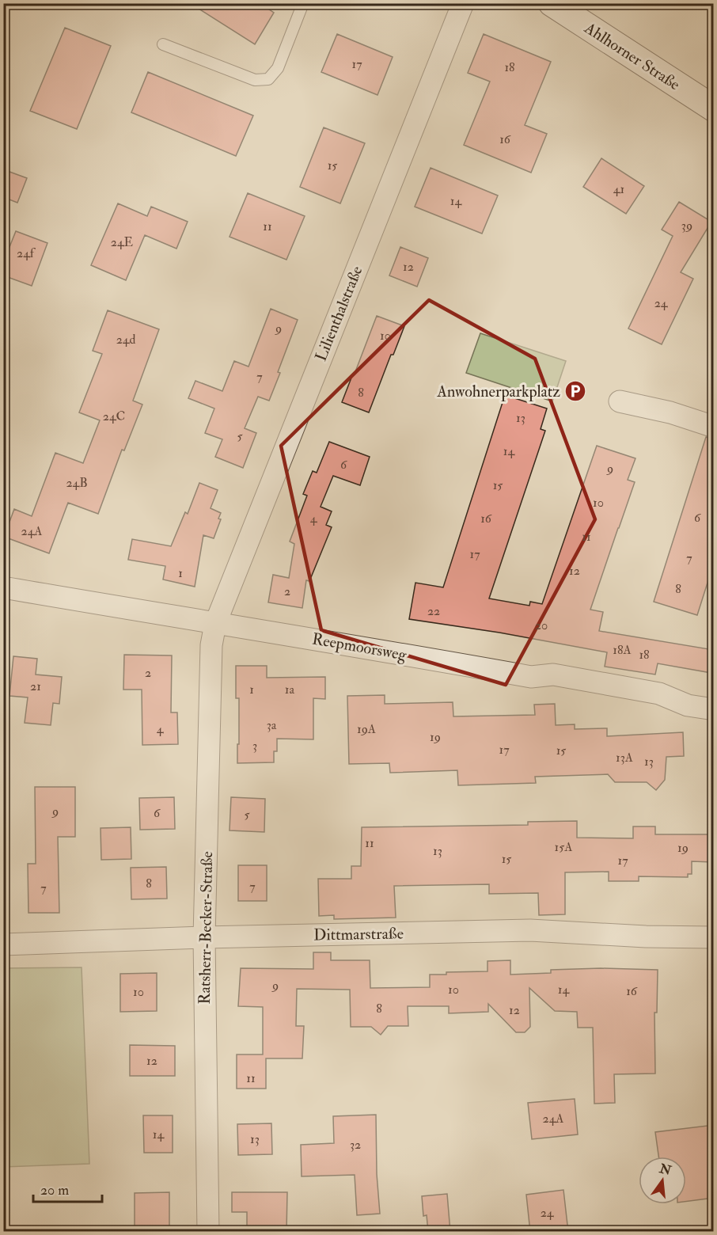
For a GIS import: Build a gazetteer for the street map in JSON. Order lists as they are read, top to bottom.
{
  "streets": {
    "street": [
      "Ahlhorner Straße",
      "Lilienthalstraße",
      "Reepmoorsweg",
      "Ratsherr-Becker-Straße",
      "Dittmarstraße"
    ]
  },
  "crossings": [
    ["Lilienthalstraße", "Reepmoorsweg"],
    ["Lilienthalstraße", "Ratsherr-Becker-Straße"],
    ["Reepmoorsweg", "Ratsherr-Becker-Straße"],
    ["Ratsherr-Becker-Straße", "Dittmarstraße"]
  ],
  "places": {
    "parking": ["Anwohnerparkplatz"]
  },
  "house_numbers": [
    "17",
    "18",
    "16",
    "15",
    "41",
    "14",
    "39",
    "11",
    "24E",
    "24f",
    "12",
    "24",
    "9",
    "10",
    "24d",
    "7",
    "8",
    "24C",
    "13",
    "5",
    "14",
    "6",
    "9",
    "24B",
    "15",
    "10",
    "6",
    "4",
    "16",
    "24A",
    "11",
    "17",
    "7",
    "12",
    "1",
    "8",
    "2",
    "22",
    "20",
    "18A",
    "18",
    "2",
    "21",
    "1",
    "1a",
    "3a",
    "4",
    "19A",
    "19",
    "3",
    "17",
    "15",
    "13A",
    "13",
    "9",
    "6",
    "5",
    "11",
    "15A",
    "19",
    "13",
    "15",
    "17",
    "8",
    "7",
    "7",
    "9",
    "10",
    "14",
    "16",
    "10",
    "8",
    "12",
    "12",
    "11",
    "24A",
    "14",
    "13",
    "32",
    "24"
  ],
  "scale_bar": "20 m",
  "north": "top"
}
